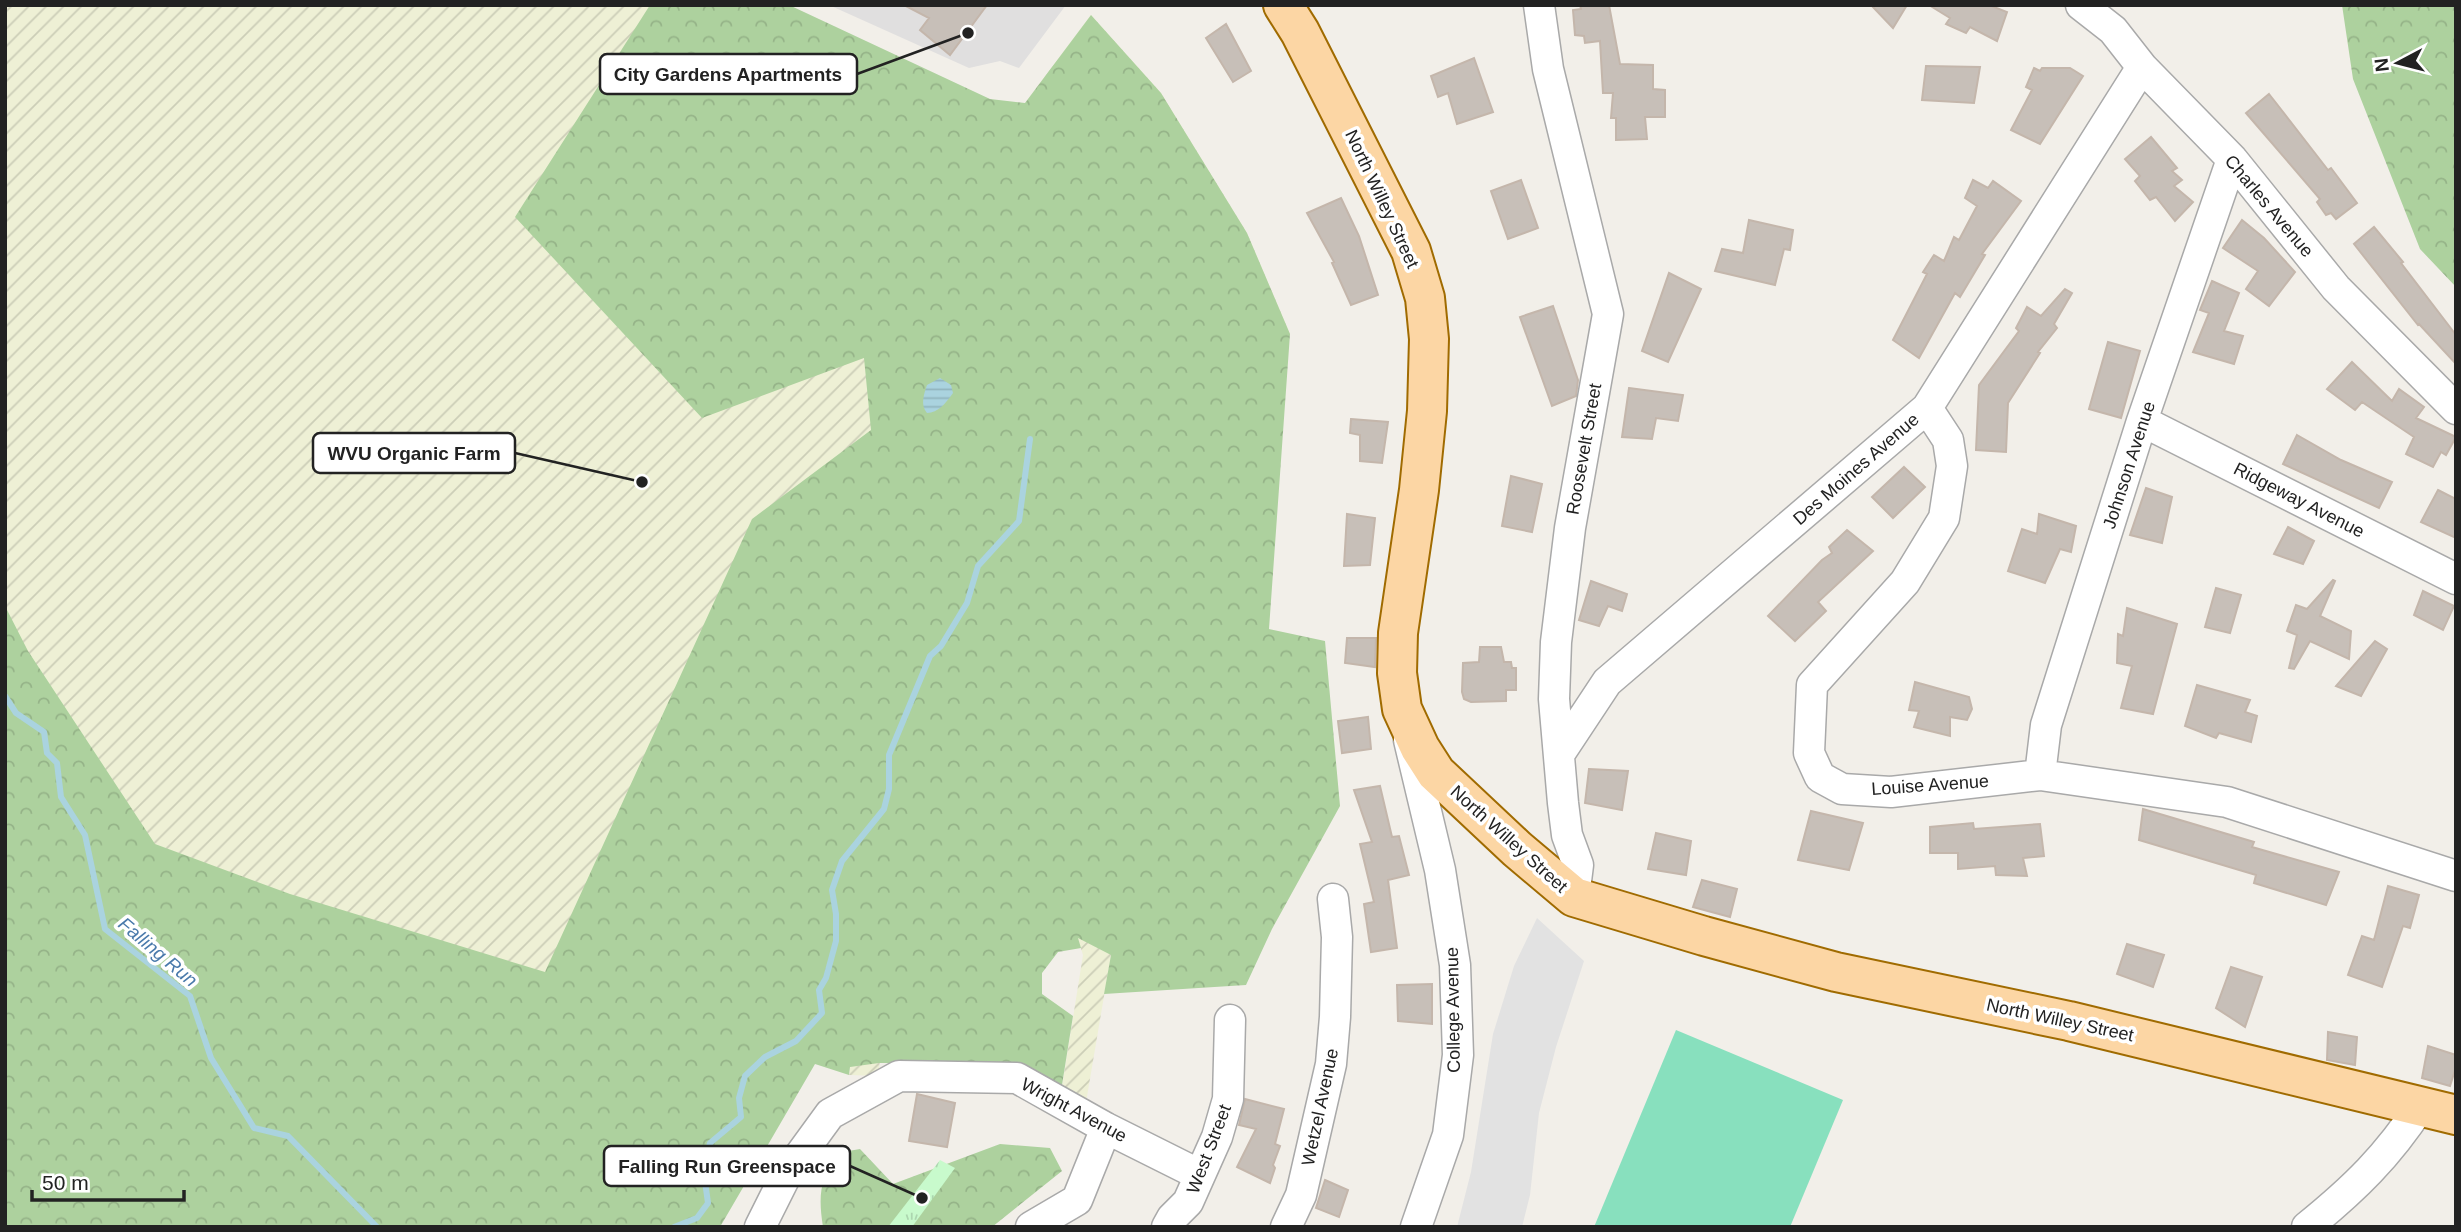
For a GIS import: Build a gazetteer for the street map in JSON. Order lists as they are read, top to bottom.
{
  "streets": {
    "main road": ["North Willey Street"],
    "street": [
      "Charles Avenue",
      "Roosevelt Street",
      "Johnson Avenue",
      "Des Moines Avenue",
      "Ridgeway Avenue",
      "Louise Avenue",
      "College Avenue",
      "Wetzel Avenue",
      "Wright Avenue",
      "West Street"
    ]
  },
  "crossings": [
    ["North Willey Street", "Roosevelt Street"],
    ["North Willey Street", "College Avenue"],
    ["Charles Avenue", "Johnson Avenue"],
    ["Charles Avenue", "Des Moines Avenue"],
    ["Roosevelt Street", "Des Moines Avenue"],
    ["Johnson Avenue", "Ridgeway Avenue"],
    ["Johnson Avenue", "Louise Avenue"],
    ["Des Moines Avenue", "Louise Avenue"],
    ["Wright Avenue", "West Street"]
  ],
  "water": ["Falling Run"],
  "places": ["City Gardens Apartments", "WVU Organic Farm", "Falling Run Greenspace"],
  "scale_bar": "50 m",
  "north": "left"
}
